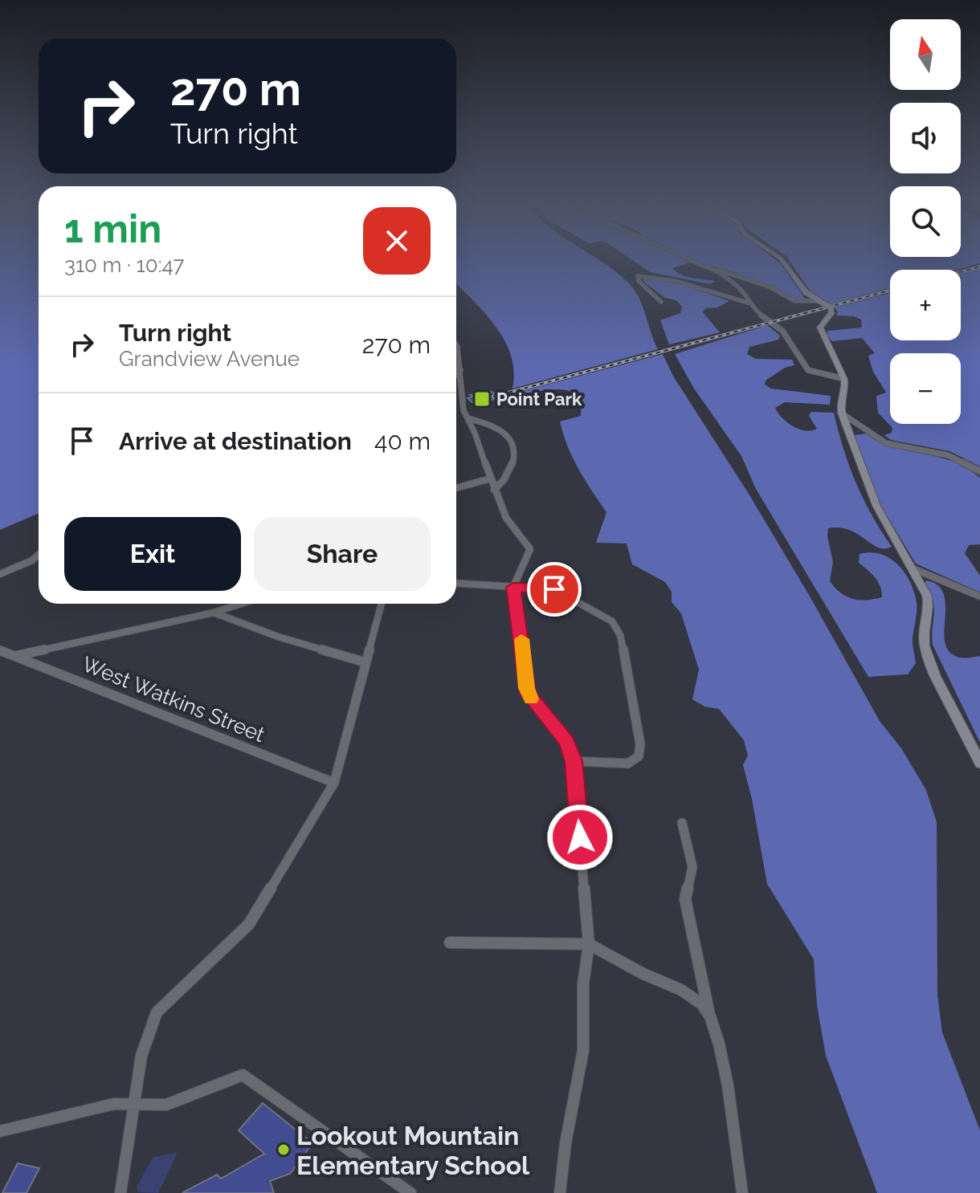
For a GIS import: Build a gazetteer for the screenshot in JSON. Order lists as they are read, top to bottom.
{
  "streets": {
    "street": ["West Watkins Street"]
  },
  "places": {
    "transit": ["Point Park"],
    "other": ["Lookout Mountain Elementary School"]
  },
  "north": "top",
  "page": {
    "map_buttons": ["+", "−"],
    "turn": ["270 m", "Turn right"],
    "heading": ["1 min", "310 m · 10:47"],
    "list": [
      {
        "name": "Turn right",
        "note": "Grandview Avenue",
        "value": "270 m"
      },
      {
        "name": "Arrive at destination",
        "value": "40 m"
      }
    ],
    "buttons": ["Exit", "Share"]
  }
}
